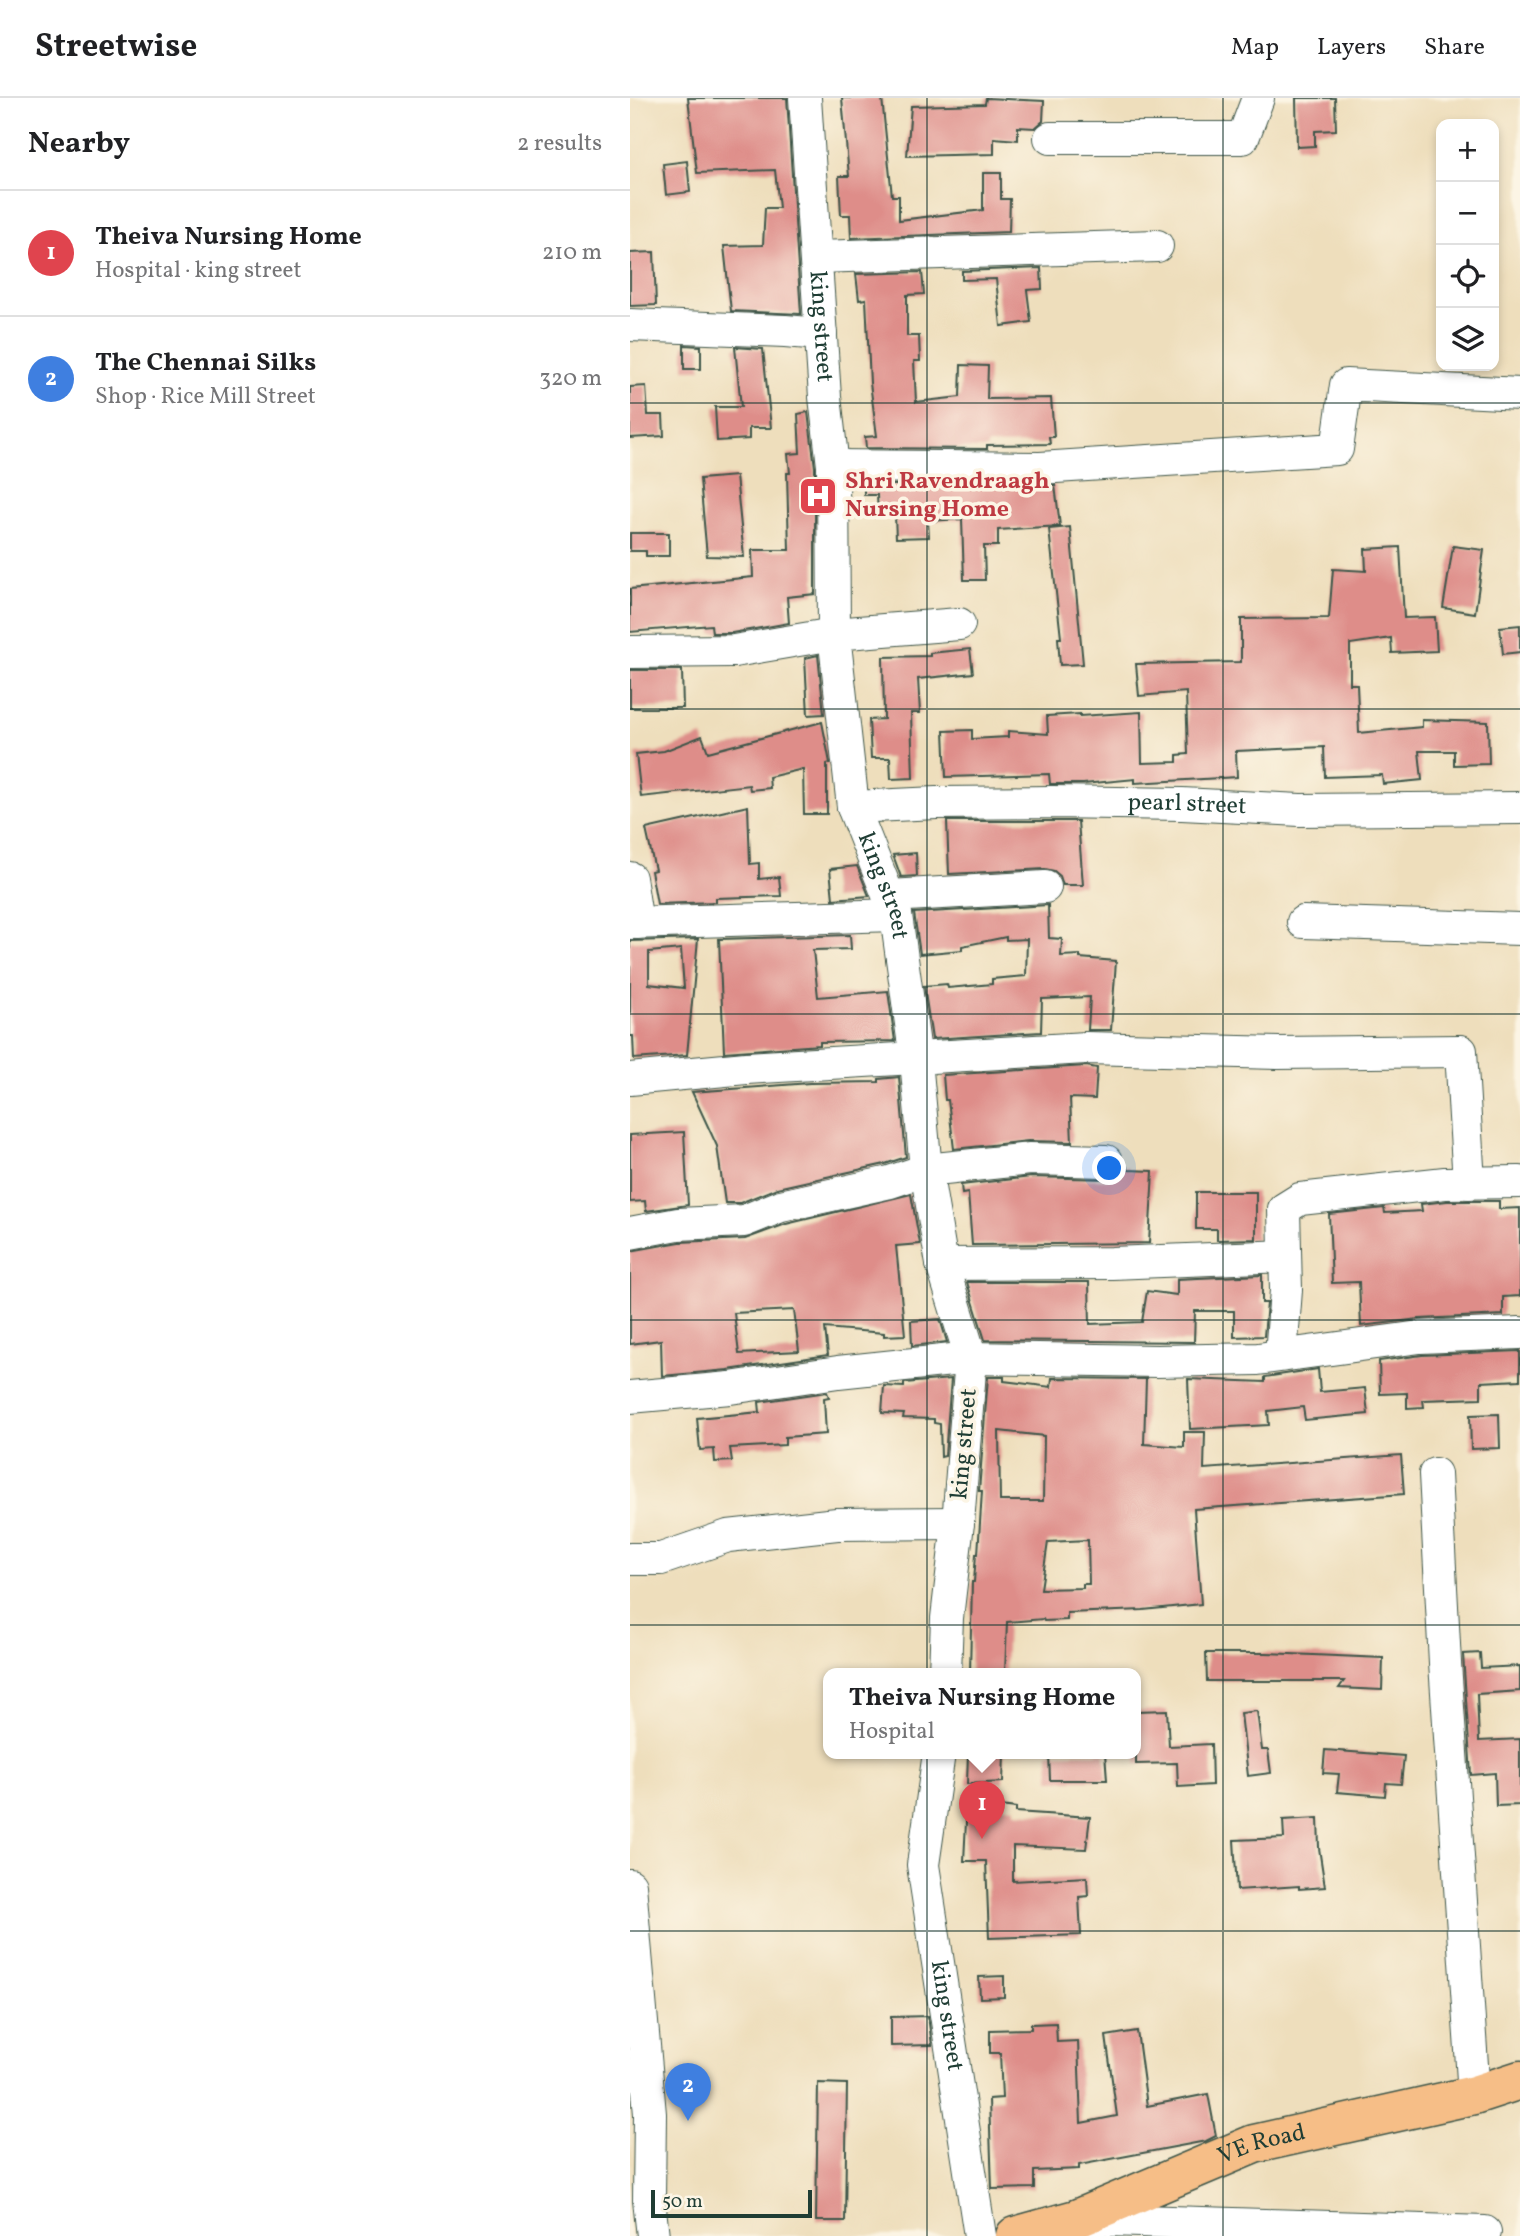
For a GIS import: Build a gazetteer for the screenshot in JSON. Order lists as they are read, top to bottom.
{
  "streets": {
    "main road": ["VE Road"],
    "street": ["king street", "pearl street"]
  },
  "crossings": [
    ["king street", "pearl street"]
  ],
  "places": {
    "hospital": ["Shri Ravendraagh Nursing Home"]
  },
  "scale_bar": "50 m",
  "page": {
    "header": "Streetwise",
    "nav": ["Map", "Layers", "Share"],
    "heading": ["Nearby", "2 results"],
    "map_buttons": ["+", "−"],
    "list": [
      {
        "mark": "1",
        "name": "Theiva Nursing Home",
        "note": "Hospital · king street",
        "value": "210 m"
      },
      {
        "mark": "2",
        "name": "The Chennai Silks",
        "note": "Shop · Rice Mill Street",
        "value": "320 m"
      }
    ],
    "popup": ["Theiva Nursing Home", "Hospital"],
    "pins": ["1", "2"],
    "scale": "50 m"
  }
}
